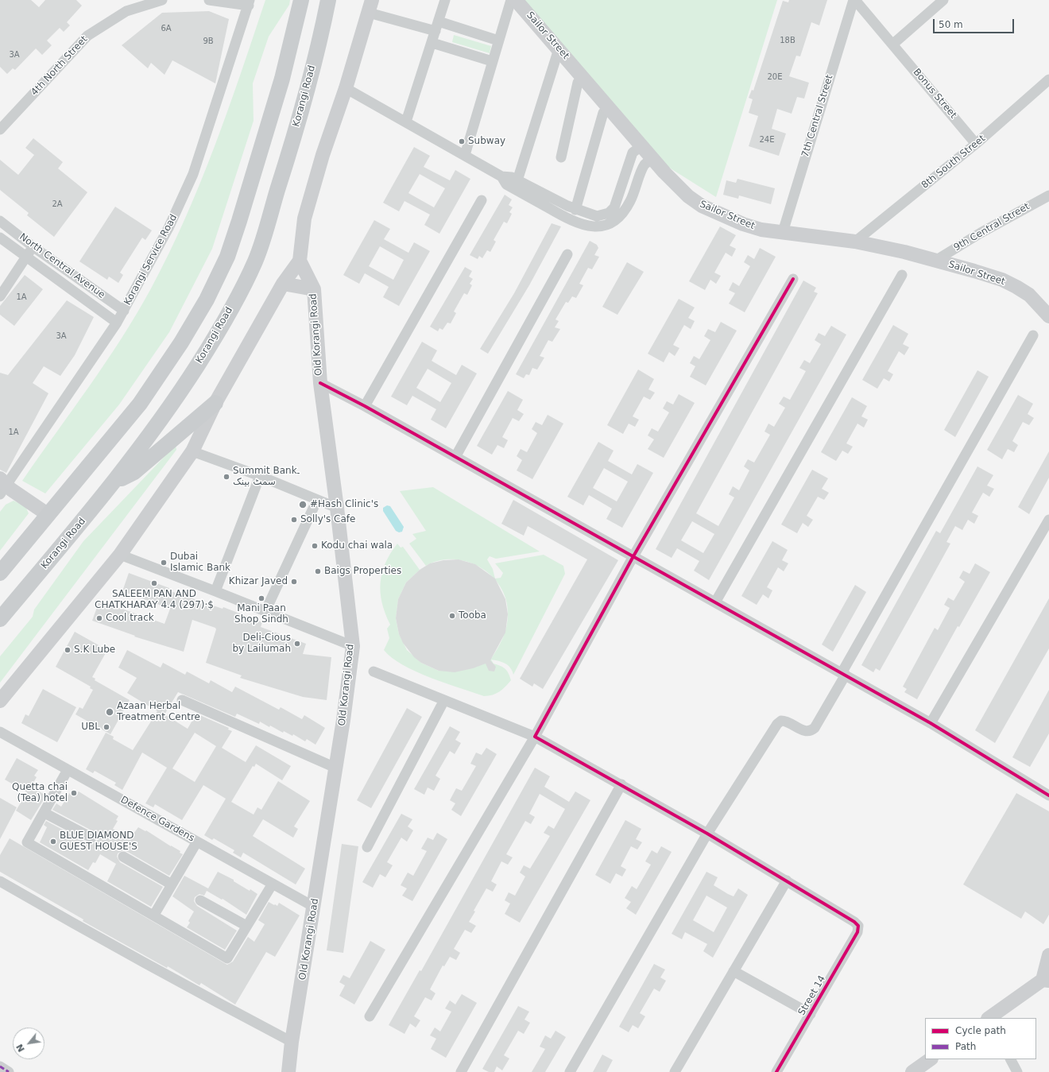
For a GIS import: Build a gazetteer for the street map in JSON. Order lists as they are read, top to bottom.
{
  "streets": {
    "main road": ["Korangi Road"],
    "street": [
      "Sailor Street",
      "4th North Street",
      "Bonus Street",
      "7th Central Street",
      "8th South Street",
      "9th Central Street",
      "Korangi Service Road",
      "North Central Avenue",
      "Old Korangi Road",
      "Defence Gardens",
      "Street 14"
    ]
  },
  "crossings": [
    ["Sailor Street", "7th Central Street"],
    ["Sailor Street", "8th South Street"],
    ["Sailor Street", "9th Central Street"],
    ["Bonus Street", "7th Central Street"],
    ["Bonus Street", "8th South Street"],
    ["Korangi Service Road", "North Central Avenue"],
    ["Old Korangi Road", "Defence Gardens"]
  ],
  "places": [
    "Subway",
    "Summit Bank۔ سمٹ بینک",
    "#Hash Clinic's",
    "Solly's Cafe",
    "Kodu chai wala",
    "Dubai Islamic Bank",
    "Baigs Properties",
    "Khizar Javed",
    "SALEEM PAN AND CHATKHARAY 4.4 (297)·$",
    "Mani Paan Shop Sindh",
    "Tooba",
    "Cool track",
    "Deli-Cious by Lailumah",
    "S.K Lube",
    "Azaan Herbal Treatment Centre",
    "UBL",
    "Quetta chai (Tea) hotel",
    "BLUE DIAMOND GUEST HOUSE'S"
  ],
  "house_numbers": [
    "6A",
    "18B",
    "9B",
    "3A",
    "20E",
    "24E",
    "2A",
    "1A",
    "3A",
    "1A"
  ],
  "legend": ["Cycle path", "Path"],
  "scale_bar": "50 m",
  "north": "bottom left"
}
